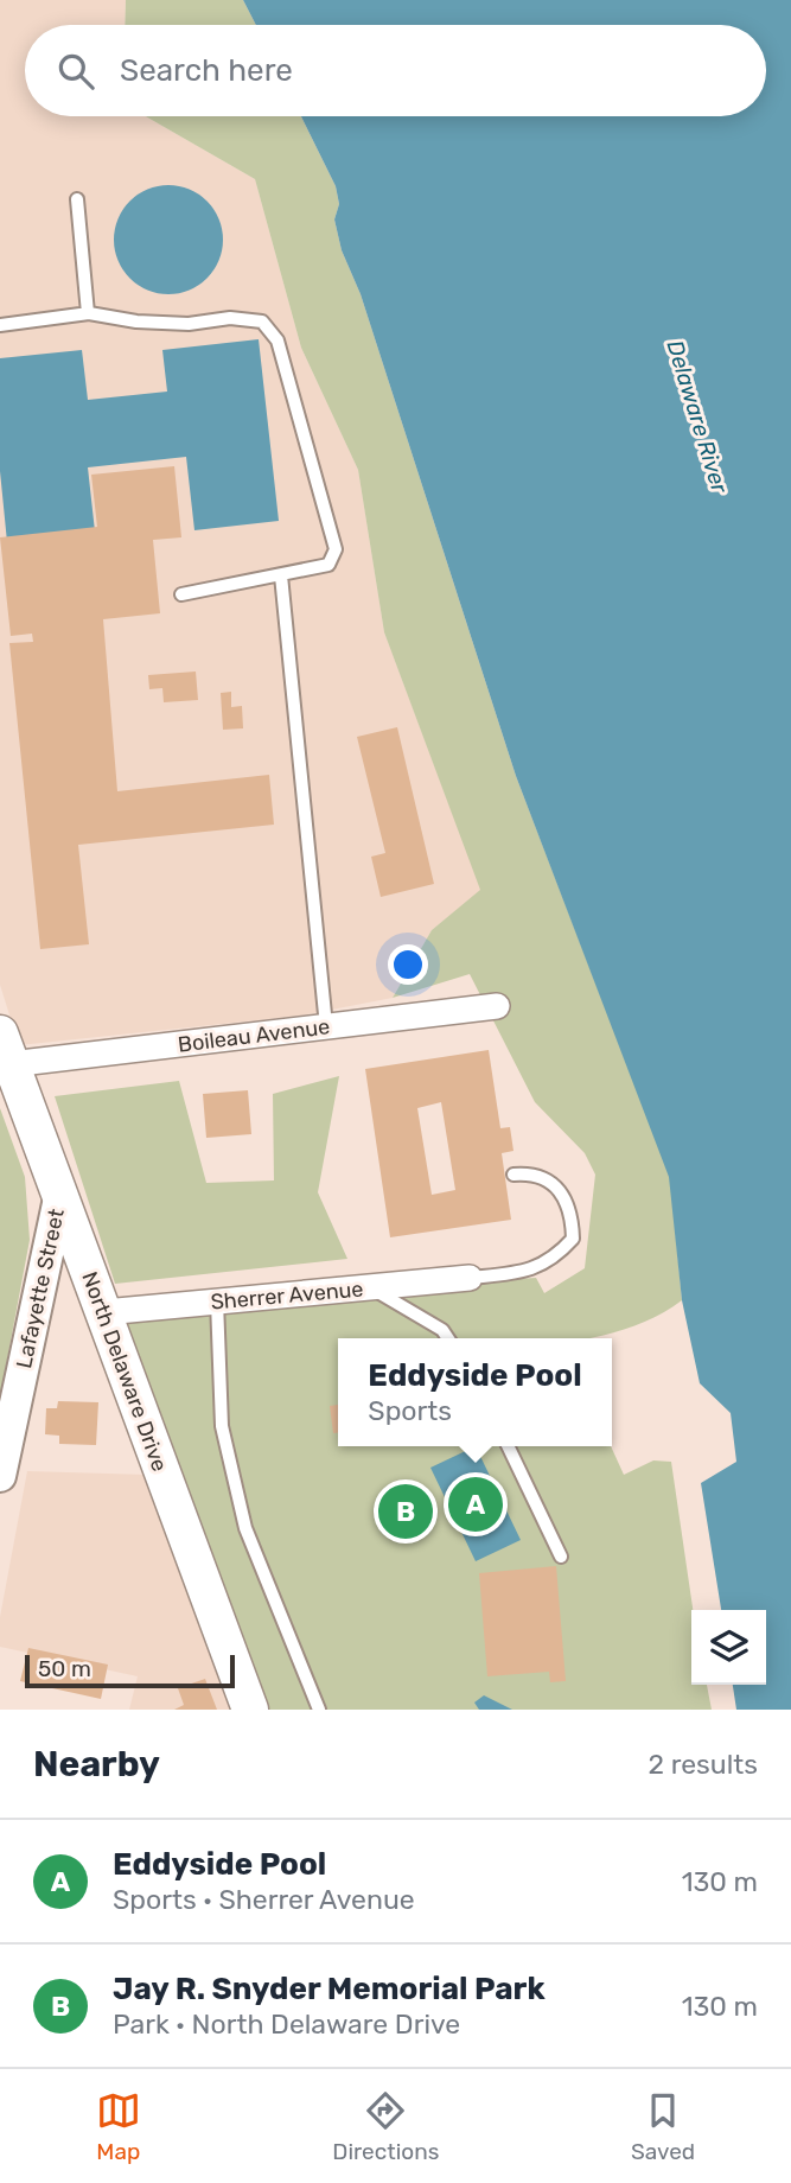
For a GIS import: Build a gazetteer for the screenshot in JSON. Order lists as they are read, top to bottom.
{
  "streets": {
    "main road": ["North Delaware Drive"],
    "street": ["Boileau Avenue", "Lafayette Street", "Sherrer Avenue"]
  },
  "crossings": [
    ["Boileau Avenue", "North Delaware Drive"],
    ["Lafayette Street", "North Delaware Drive"],
    ["Sherrer Avenue", "North Delaware Drive"]
  ],
  "water": ["Delaware River"],
  "scale_bar": "50 m",
  "page": {
    "search": "Search here",
    "popup": ["Eddyside Pool", "Sports"],
    "pins": ["A", "B"],
    "scale": "50 m",
    "heading": ["Nearby", "2 results"],
    "list": [
      {
        "mark": "A",
        "name": "Eddyside Pool",
        "note": "Sports · Sherrer Avenue",
        "value": "130 m"
      },
      {
        "mark": "B",
        "name": "Jay R. Snyder Memorial Park",
        "note": "Park · North Delaware Drive",
        "value": "130 m"
      }
    ],
    "nav": ["Map", "Directions", "Saved"]
  }
}
